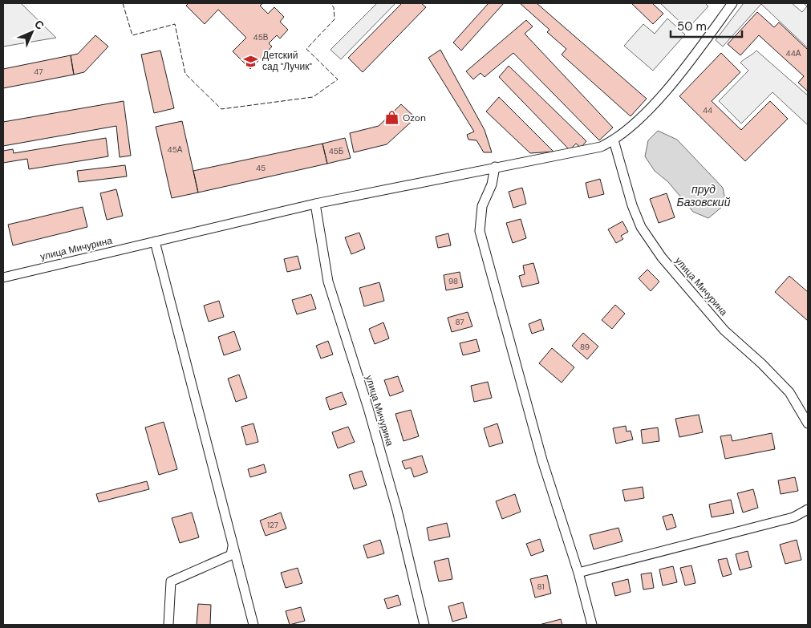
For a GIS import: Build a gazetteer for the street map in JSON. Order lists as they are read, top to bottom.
{
  "streets": {
    "street": ["улица Мичурина"]
  },
  "water": ["пруд Базовский"],
  "places": {
    "school or university": ["Детский сад \"Лучик\""],
    "shop": ["Ozon"]
  },
  "house_numbers": [
    "45В",
    "44А",
    "47",
    "44",
    "45А",
    "45Б",
    "45",
    "98",
    "87",
    "89",
    "127",
    "81"
  ],
  "scale_bar": "50 m",
  "north": "top right"
}
